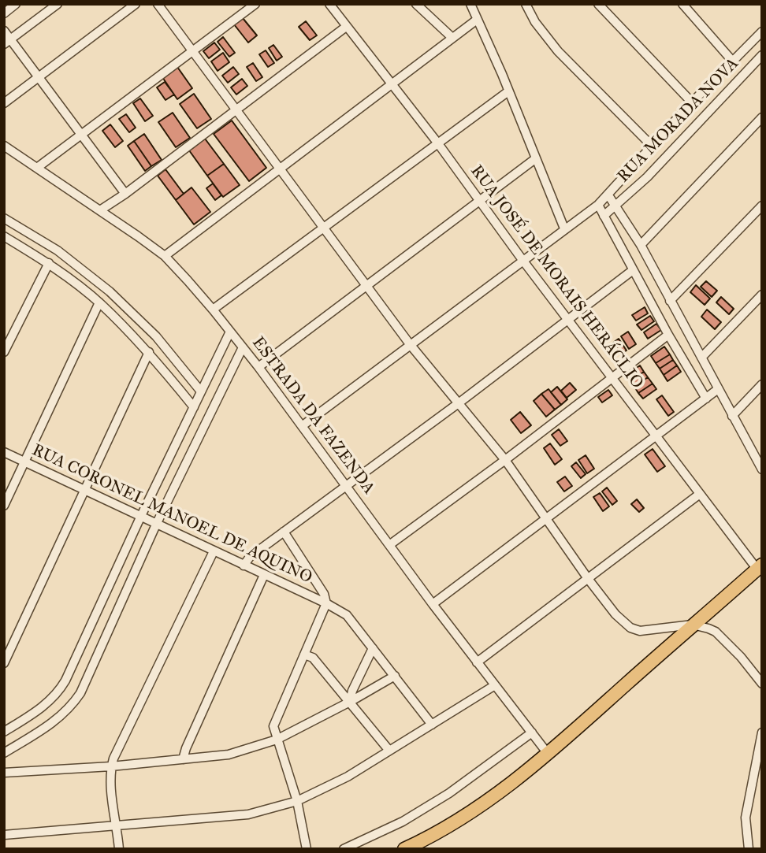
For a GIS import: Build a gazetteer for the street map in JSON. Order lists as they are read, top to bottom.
{
  "streets": {
    "street": [
      "RUA MORADA NOVA",
      "RUA JOSÉ DE MORAIS HERÁCLIO",
      "ESTRADA DA FAZENDA",
      "RUA CORONEL MANOEL DE AQUINO"
    ]
  }
}
